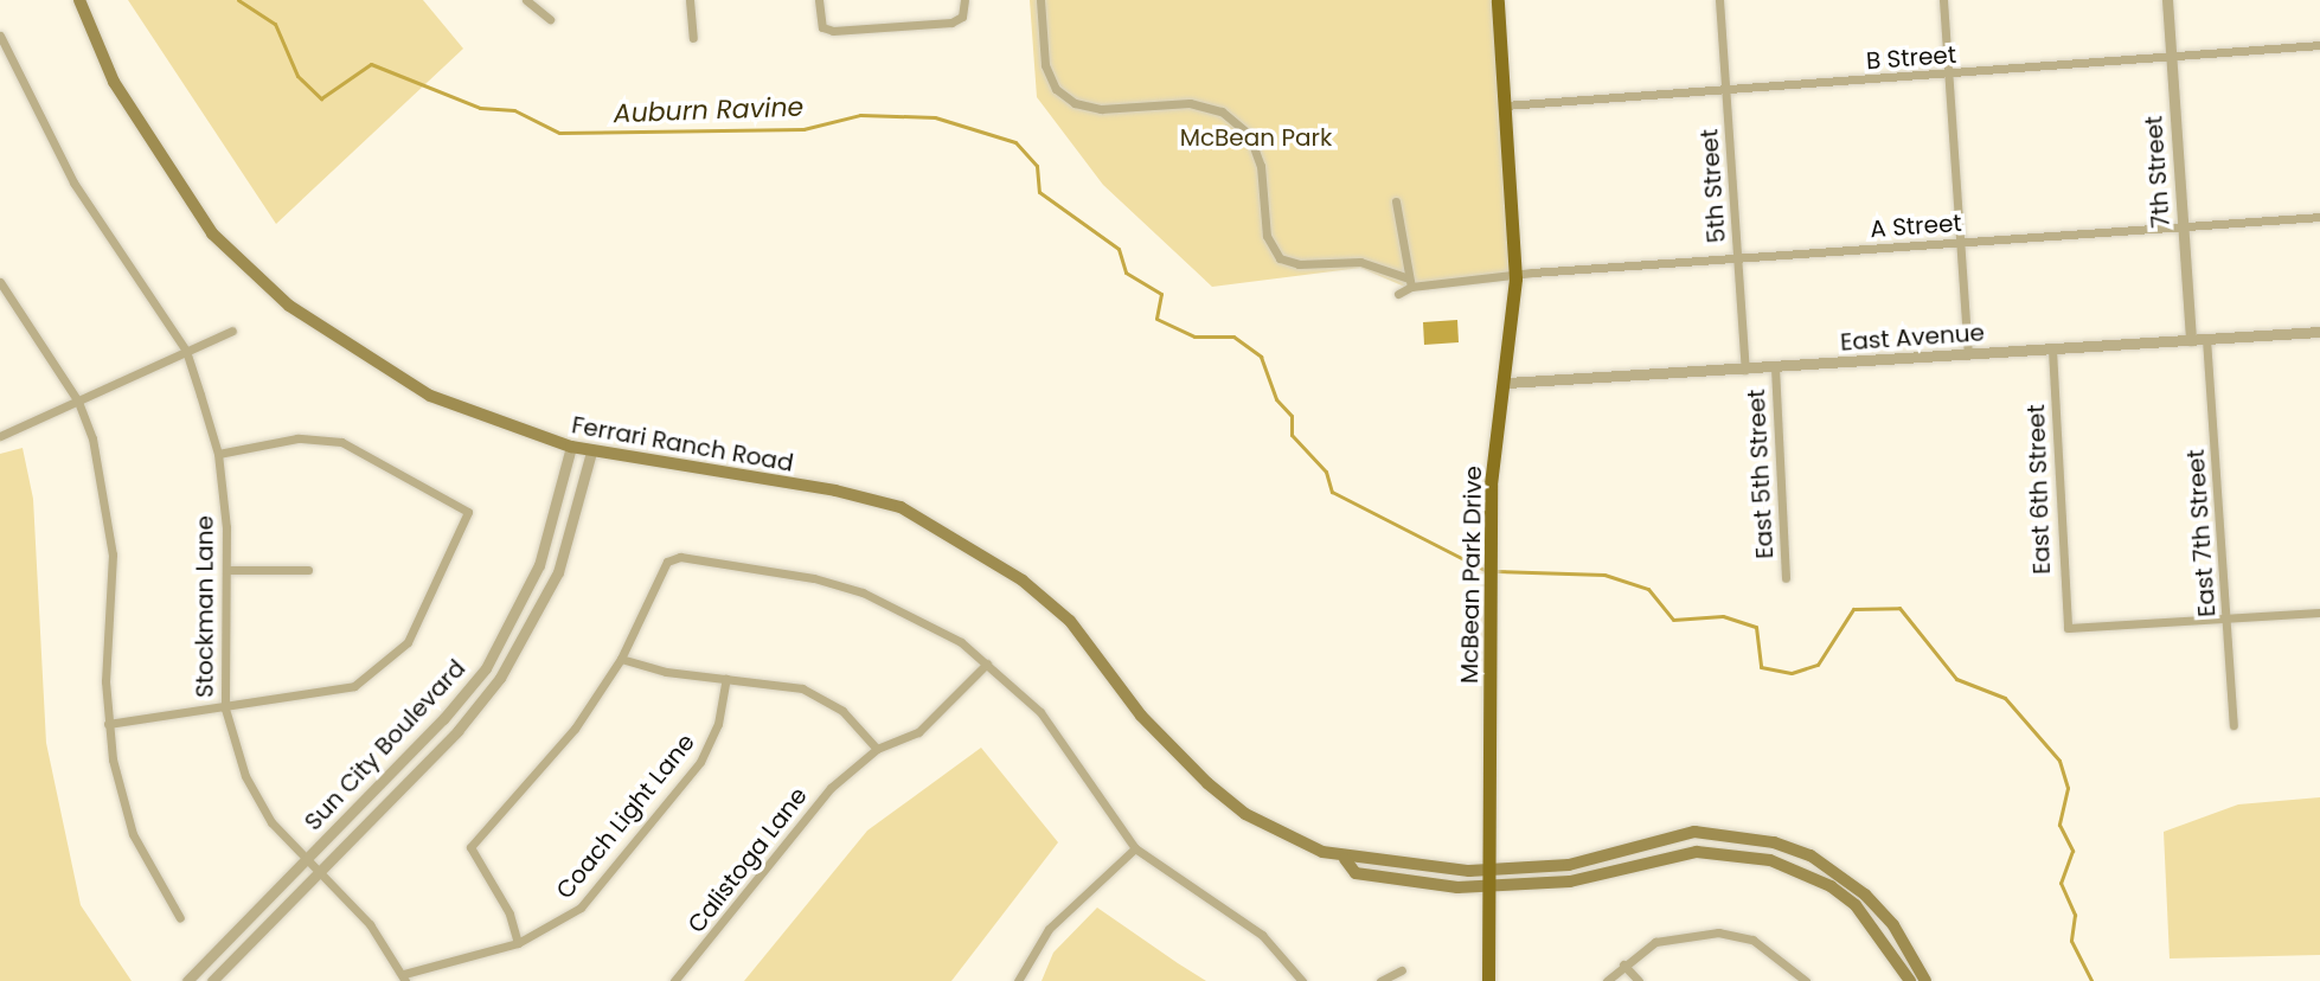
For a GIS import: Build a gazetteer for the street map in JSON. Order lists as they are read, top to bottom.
{
  "streets": {
    "main road": ["Ferrari Ranch Road", "McBean Park Drive"],
    "street": [
      "B Street",
      "7th Street",
      "5th Street",
      "A Street",
      "East Avenue",
      "East 5th Street",
      "East 6th Street",
      "East 7th Street",
      "Stockman Lane",
      "Sun City Boulevard",
      "Coach Light Lane",
      "Calistoga Lane"
    ]
  },
  "crossings": [
    ["B Street", "7th Street"],
    ["B Street", "5th Street"],
    ["B Street", "McBean Park Drive"],
    ["7th Street", "A Street"],
    ["7th Street", "East Avenue"],
    ["5th Street", "A Street"],
    ["5th Street", "East Avenue"],
    ["A Street", "McBean Park Drive"],
    ["East Avenue", "East 5th Street"],
    ["East Avenue", "East 6th Street"],
    ["East Avenue", "East 7th Street"],
    ["East Avenue", "McBean Park Drive"],
    ["Ferrari Ranch Road", "McBean Park Drive"],
    ["Ferrari Ranch Road", "Sun City Boulevard"],
    ["East 6th Street", "East 7th Street"],
    ["Stockman Lane", "Sun City Boulevard"],
    ["Stockman Lane", "Coach Light Lane"]
  ],
  "water": ["Auburn Ravine"],
  "parks": ["McBean Park"]
}
